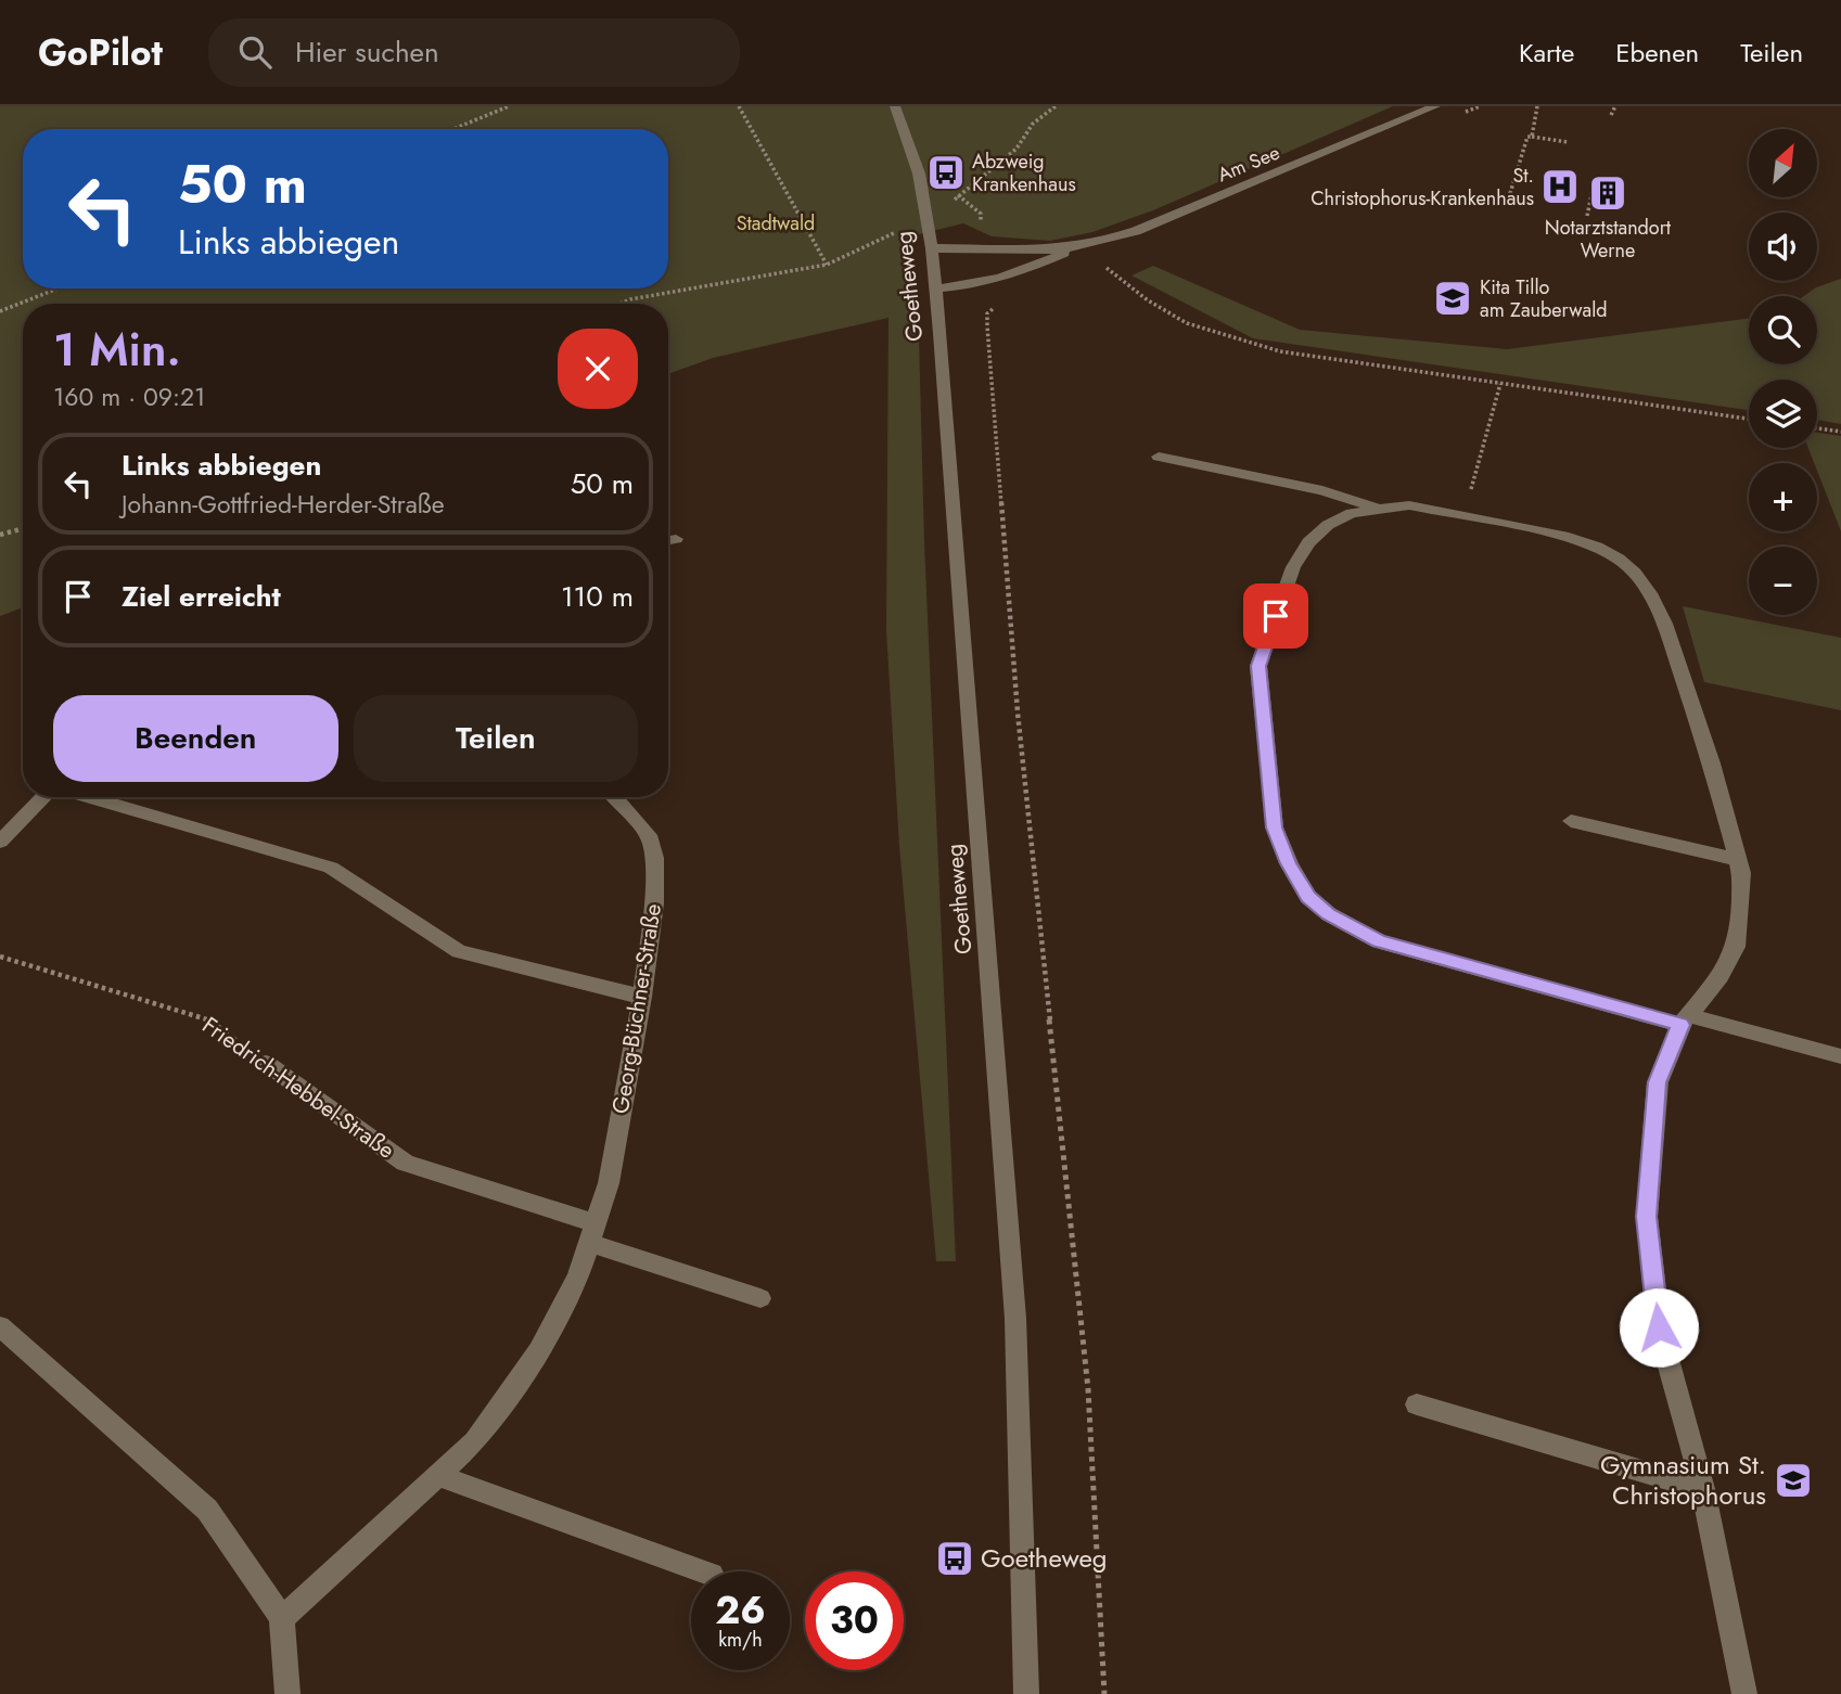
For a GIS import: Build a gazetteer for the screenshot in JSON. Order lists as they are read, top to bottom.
{
  "streets": {
    "street": [
      "Am See",
      "Goetheweg",
      "Georg-Büchner-Straße",
      "Friedrich-Hebbel-Straße"
    ]
  },
  "crossings": [
    ["Am See", "Goetheweg"],
    ["Georg-Büchner-Straße", "Friedrich-Hebbel-Straße"]
  ],
  "parks": ["Stadtwald"],
  "places": {
    "bus stop": ["Abzweig Krankenhaus", "Goetheweg"],
    "hospital": ["St. Christophorus-Krankenhaus"],
    "building": ["Notarztstandort Werne"],
    "school or university": ["Kita Tillo am Zauberwald", "Gymnasium St. Christophorus"]
  },
  "north": "top right",
  "page": {
    "header": "GoPilot",
    "search": "Hier suchen",
    "nav": ["Karte", "Ebenen", "Teilen"],
    "map_buttons": ["+", "−"],
    "turn": ["50 m", "Links abbiegen"],
    "heading": ["1 Min.", "160 m · 09:21"],
    "list": [
      {
        "name": "Links abbiegen",
        "note": "Johann-Gottfried-Herder-Straße",
        "value": "50 m"
      },
      {
        "name": "Ziel erreicht",
        "value": "110 m"
      }
    ],
    "buttons": ["Beenden", "Teilen"],
    "speed": "26 km/h",
    "limit": "30"
  }
}
